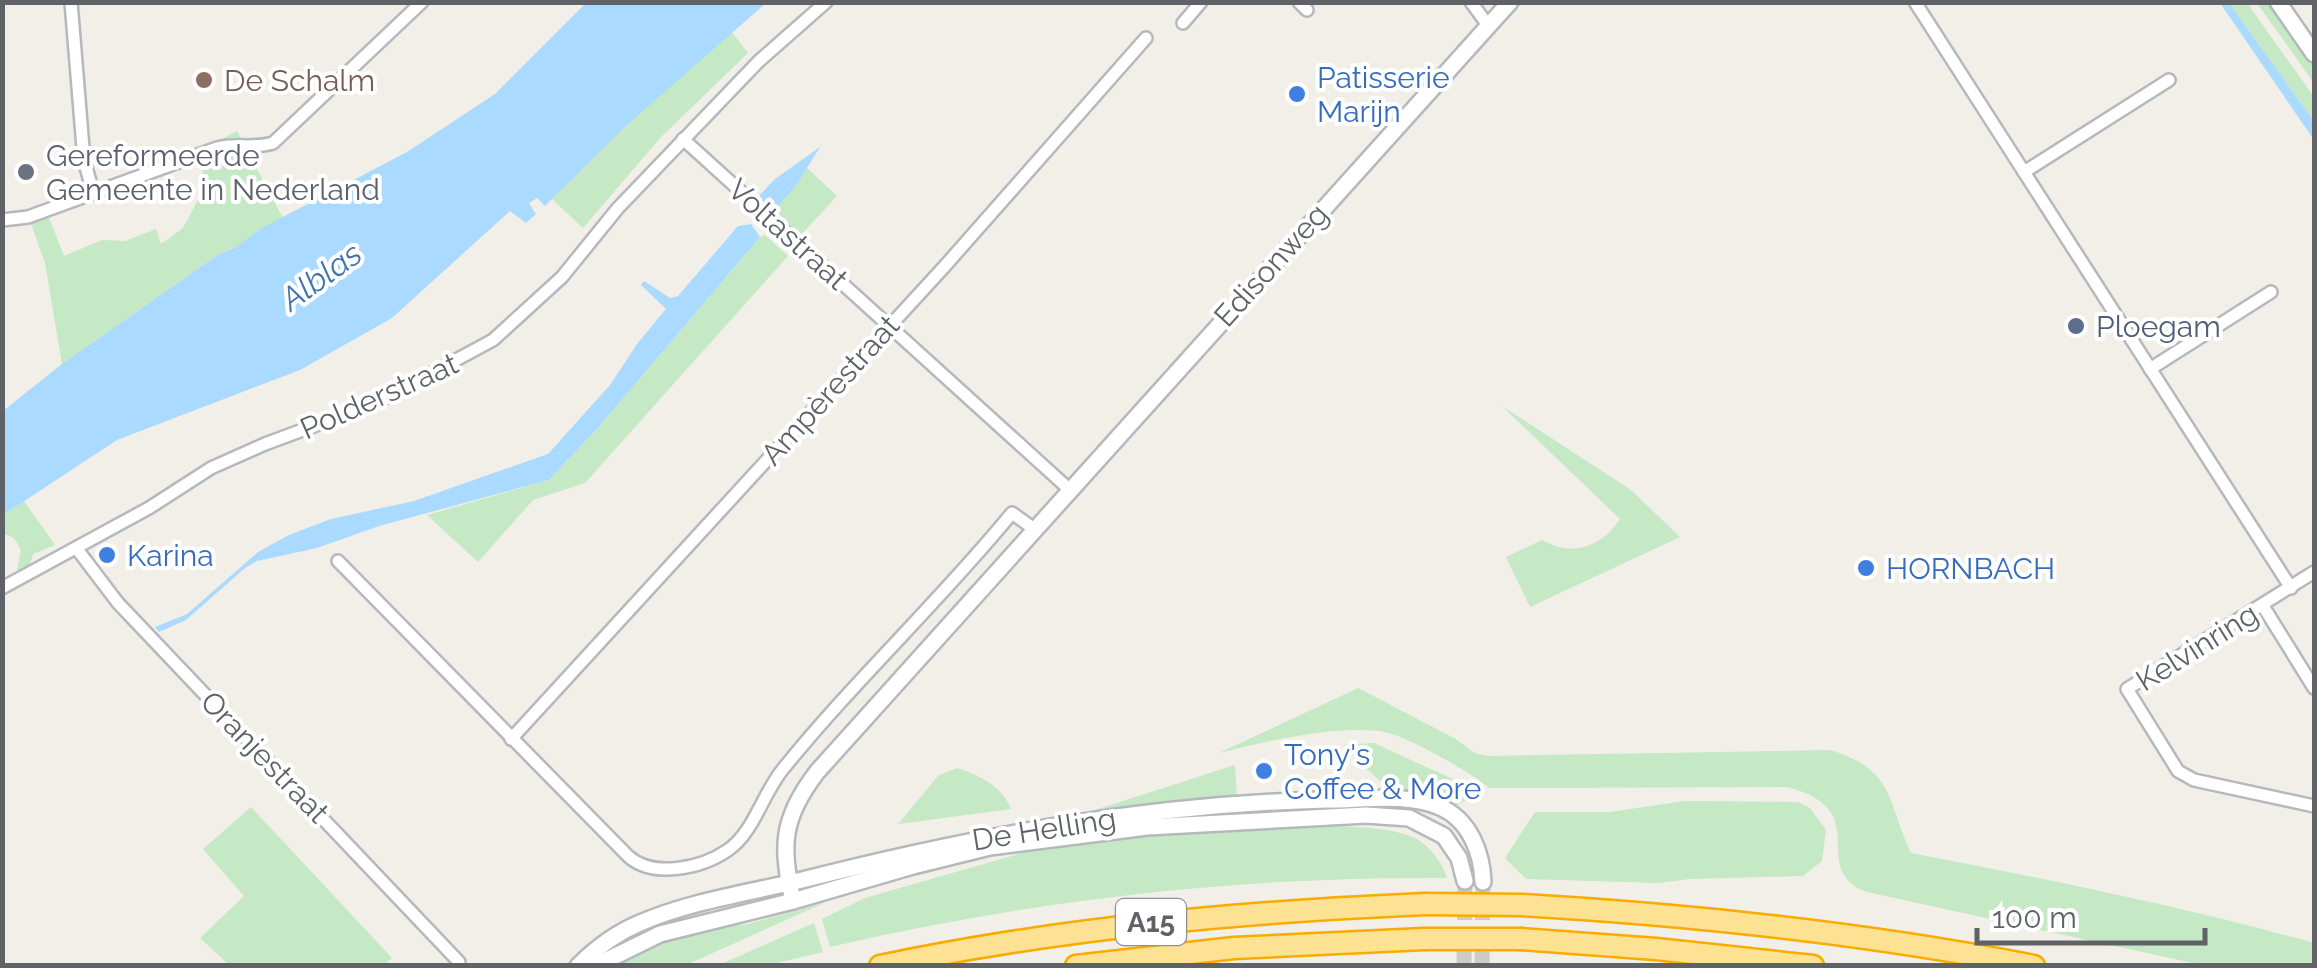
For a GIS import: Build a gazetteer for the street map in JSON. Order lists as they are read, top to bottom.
{
  "streets": {
    "highway": ["A15"],
    "street": [
      "Voltastraat",
      "Edisonweg",
      "Ampèrestraat",
      "Polderstraat",
      "Kelvinring",
      "Oranjestraat",
      "De Helling"
    ]
  },
  "crossings": [
    ["Voltastraat", "Edisonweg"],
    ["Voltastraat", "Ampèrestraat"],
    ["Voltastraat", "Polderstraat"],
    ["Edisonweg", "De Helling"],
    ["Polderstraat", "Oranjestraat"]
  ],
  "water": ["Alblas"],
  "places": [
    "De Schalm",
    "Patisserie Marijn",
    "Gereformeerde Gemeente in Nederland",
    "Ploegam",
    "Karina",
    "HORNBACH",
    "Tony's Coffee & More"
  ],
  "scale_bar": "100 m"
}
